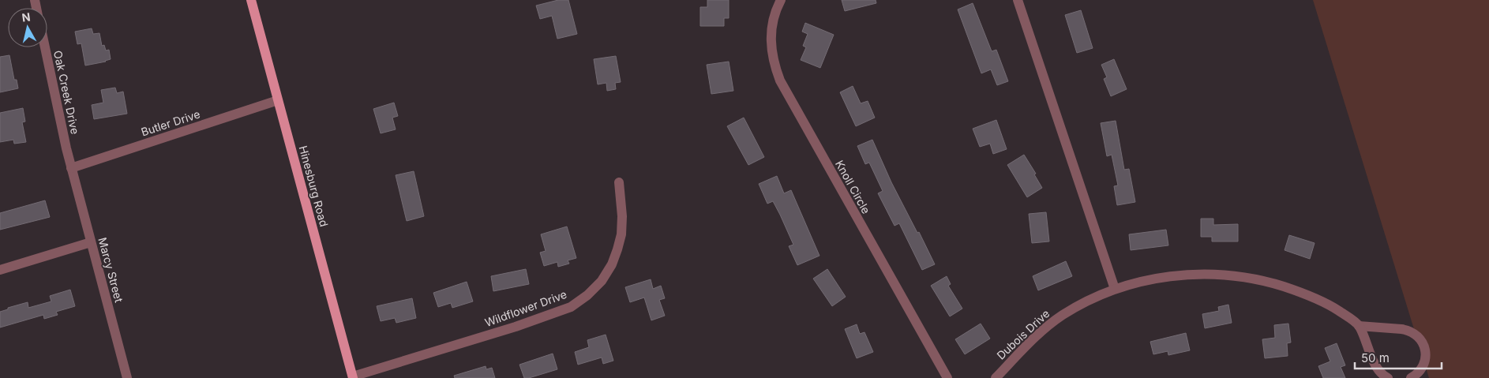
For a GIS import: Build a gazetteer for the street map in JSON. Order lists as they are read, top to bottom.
{
  "streets": {
    "main road": ["Hinesburg Road"],
    "street": [
      "Oak Creek Drive",
      "Butler Drive",
      "Knoll Circle",
      "Marcy Street",
      "Wildflower Drive",
      "Dubois Drive"
    ]
  },
  "crossings": [
    ["Oak Creek Drive", "Butler Drive"],
    ["Oak Creek Drive", "Marcy Street"],
    ["Butler Drive", "Hinesburg Road"],
    ["Butler Drive", "Marcy Street"],
    ["Hinesburg Road", "Wildflower Drive"]
  ],
  "scale_bar": "50 m",
  "north": "top"
}
